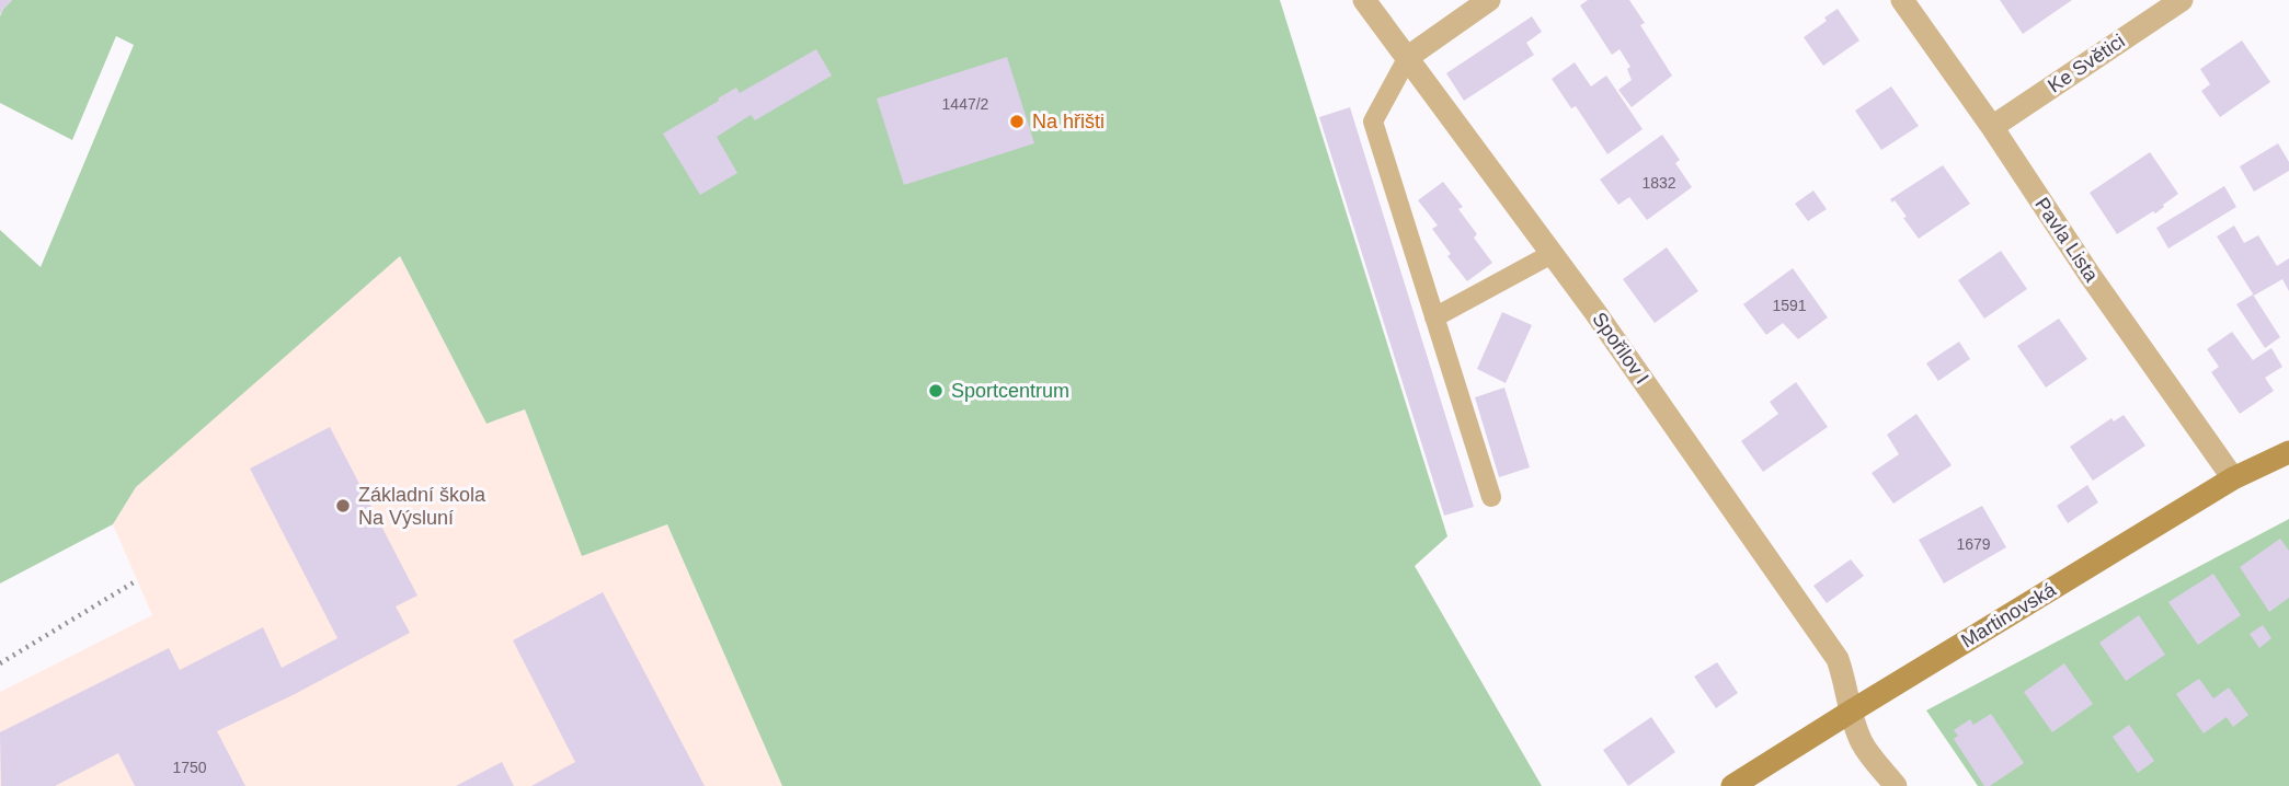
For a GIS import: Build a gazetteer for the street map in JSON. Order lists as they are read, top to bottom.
{
  "streets": {
    "street": [
      "Ke Světici",
      "Pavla Lista",
      "Spořilov I",
      "Martinovská"
    ]
  },
  "crossings": [
    ["Ke Světici", "Pavla Lista"],
    ["Pavla Lista", "Martinovská"],
    ["Spořilov I", "Martinovská"]
  ],
  "places": ["Na hřišti", "Sportcentrum", "Základní škola Na Výsluní"],
  "house_numbers": [
    "1447/2",
    "1832",
    "1591",
    "1679",
    "1750"
  ]
}
